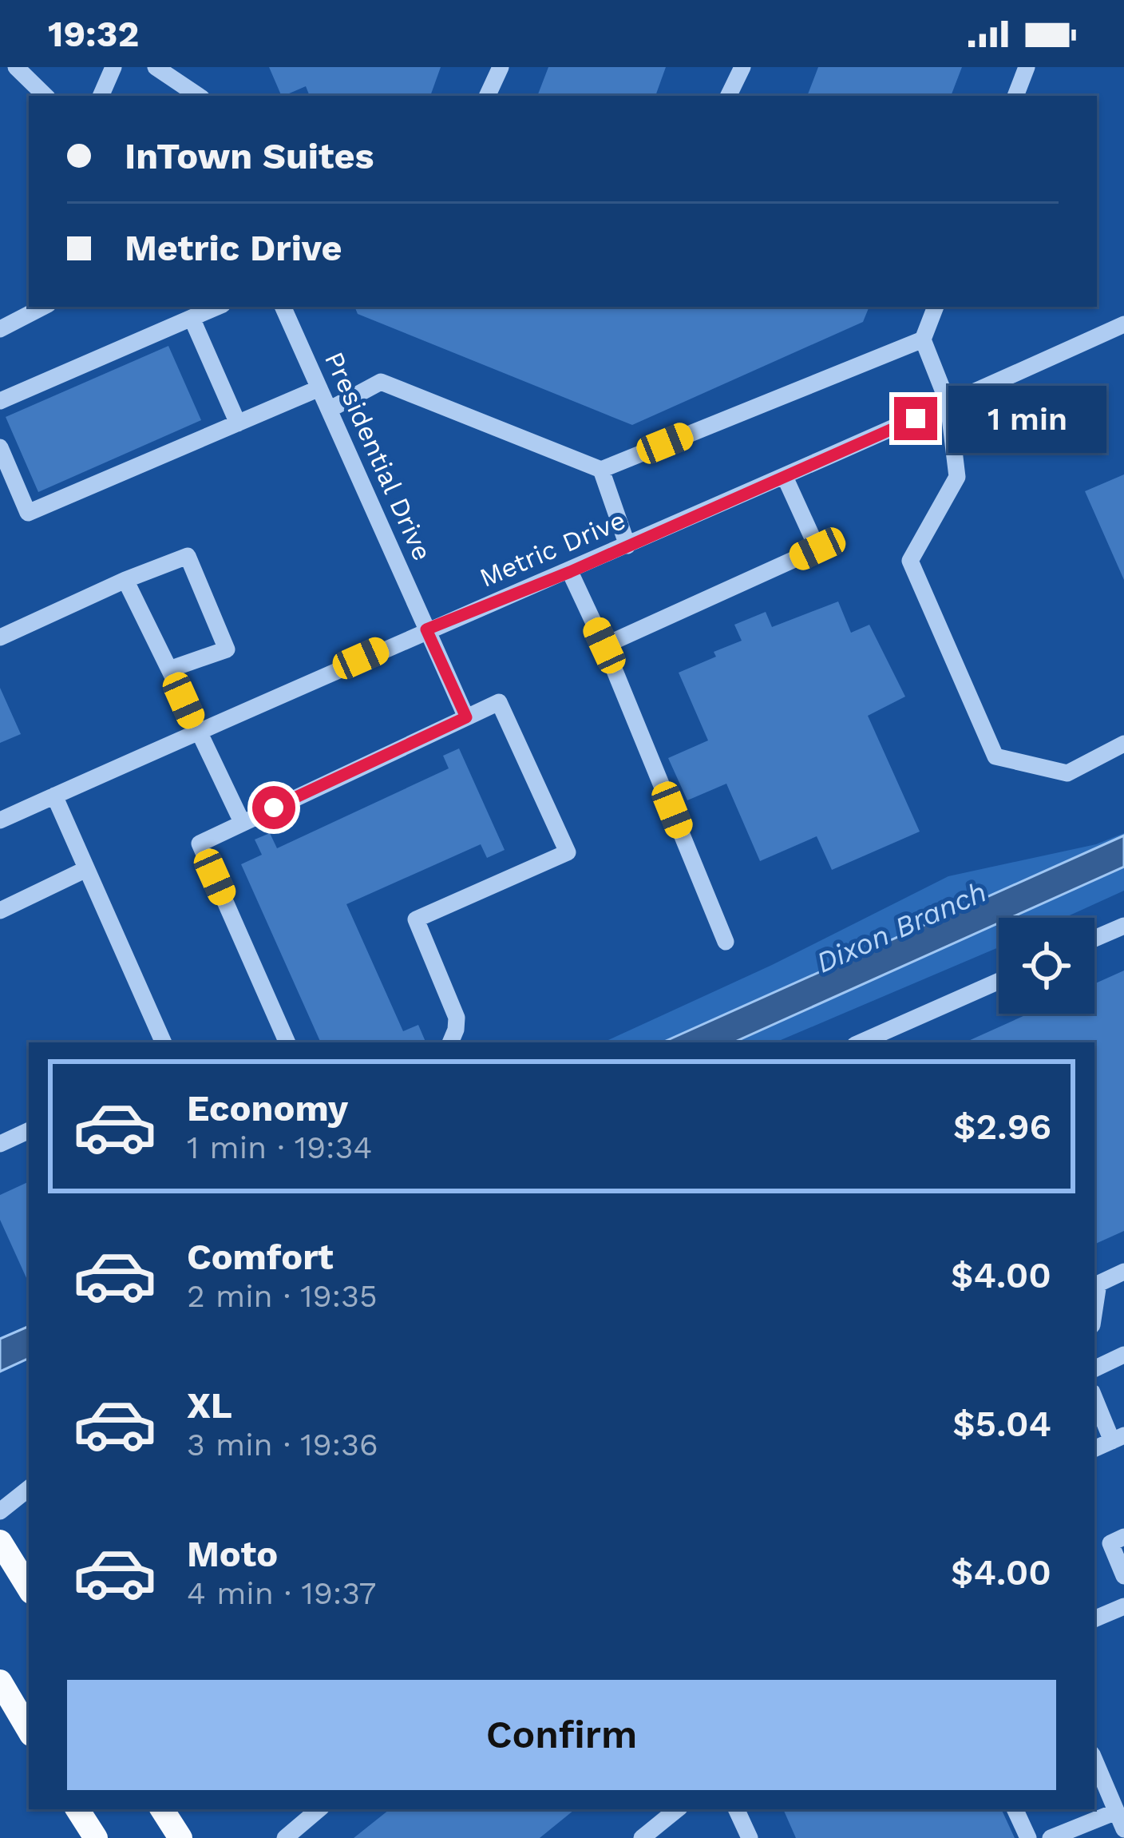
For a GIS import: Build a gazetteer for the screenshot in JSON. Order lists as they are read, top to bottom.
{
  "streets": {
    "street": ["Presidential Drive", "Metric Drive"]
  },
  "crossings": [
    ["Presidential Drive", "Metric Drive"]
  ],
  "water": ["Dixon Branch"],
  "page": {
    "status": "19:32",
    "banner": ["InTown Suites", "Metric Drive"],
    "bubble": "1 min",
    "list": [
      {
        "name": "Economy",
        "note": "1 min · 19:34",
        "value": "$2.96"
      },
      {
        "name": "Comfort",
        "note": "2 min · 19:35",
        "value": "$4.00"
      },
      {
        "name": "XL",
        "note": "3 min · 19:36",
        "value": "$5.04"
      },
      {
        "name": "Moto",
        "note": "4 min · 19:37",
        "value": "$4.00"
      }
    ],
    "buttons": "Confirm"
  }
}
